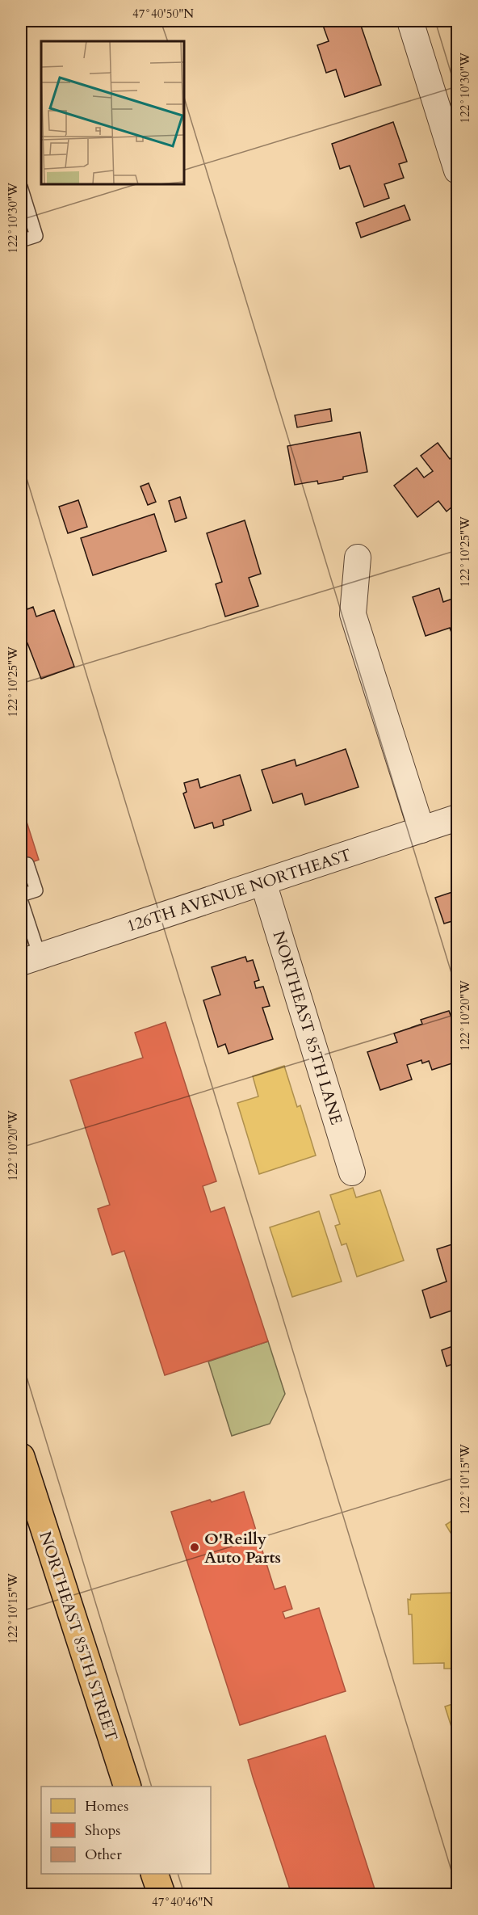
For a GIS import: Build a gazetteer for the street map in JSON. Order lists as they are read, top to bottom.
{
  "streets": {
    "main road": ["NORTHEAST 85TH STREET"],
    "street": ["126TH AVENUE NORTHEAST", "NORTHEAST 85TH LANE"]
  },
  "crossings": [
    ["126TH AVENUE NORTHEAST", "NORTHEAST 85TH LANE"]
  ],
  "places": ["O'Reilly Auto Parts"],
  "legend": ["Homes", "Shops", "Other"],
  "coordinates": [
    "47°40'50\"N",
    "122°10'30\"W",
    "122°10'25\"W",
    "122°10'20\"W",
    "122°10'15\"W",
    "47°40'46\"N"
  ]
}
